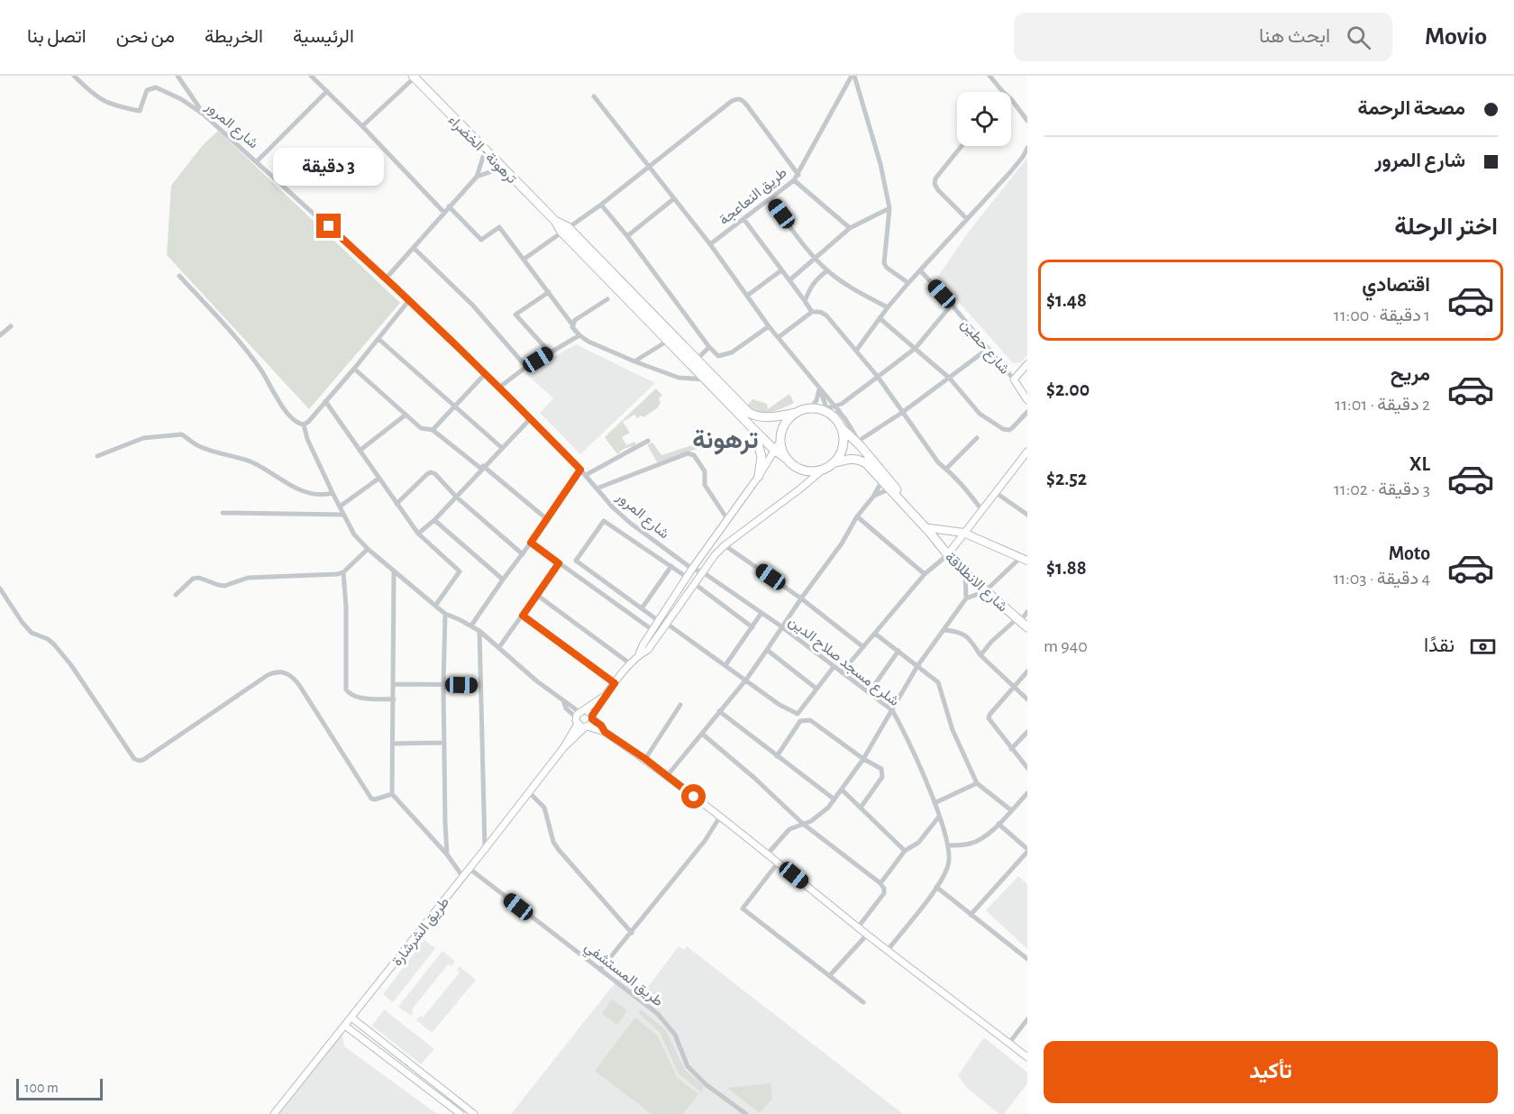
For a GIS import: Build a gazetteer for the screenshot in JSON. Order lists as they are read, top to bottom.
{
  "streets": {
    "highway": ["ترهونة - الخضراء", "شارع الانطلاقة"],
    "street": [
      "شارع المرور",
      "طريق النعاعجة",
      "شارع حطين",
      "شلرع مسجد صلاح الدين",
      "طريق الشرشارة",
      "طريق المستشفي"
    ]
  },
  "crossings": [
    ["شارع المرور", "شلرع مسجد صلاح الدين"],
    ["طريق الشرشارة", "طريق المستشفي"]
  ],
  "districts": ["ترهونة"],
  "scale_bar": "100 m",
  "page": {
    "header": "Movio",
    "search": "ابحث هنا",
    "nav": [
      "الرئيسية",
      "الخريطة",
      "من نحن",
      "اتصل بنا"
    ],
    "banner": ["مصحة الرحمة", "شارع المرور"],
    "bubble": "3 دقيقة",
    "heading": "اختر الرحلة",
    "list": [
      {
        "name": "اقتصادي",
        "note": "1 دقيقة · 11:00",
        "value": "$1.48"
      },
      {
        "name": "مريح",
        "note": "2 دقيقة · 11:01",
        "value": "$2.00"
      },
      {
        "name": "XL",
        "note": "3 دقيقة · 11:02",
        "value": "$2.52"
      },
      {
        "name": "Moto",
        "note": "4 دقيقة · 11:03",
        "value": "$1.88"
      }
    ],
    "pay": ["نقدًا", "940 m"],
    "buttons": "تأكيد",
    "scale": "100 m"
  }
}
